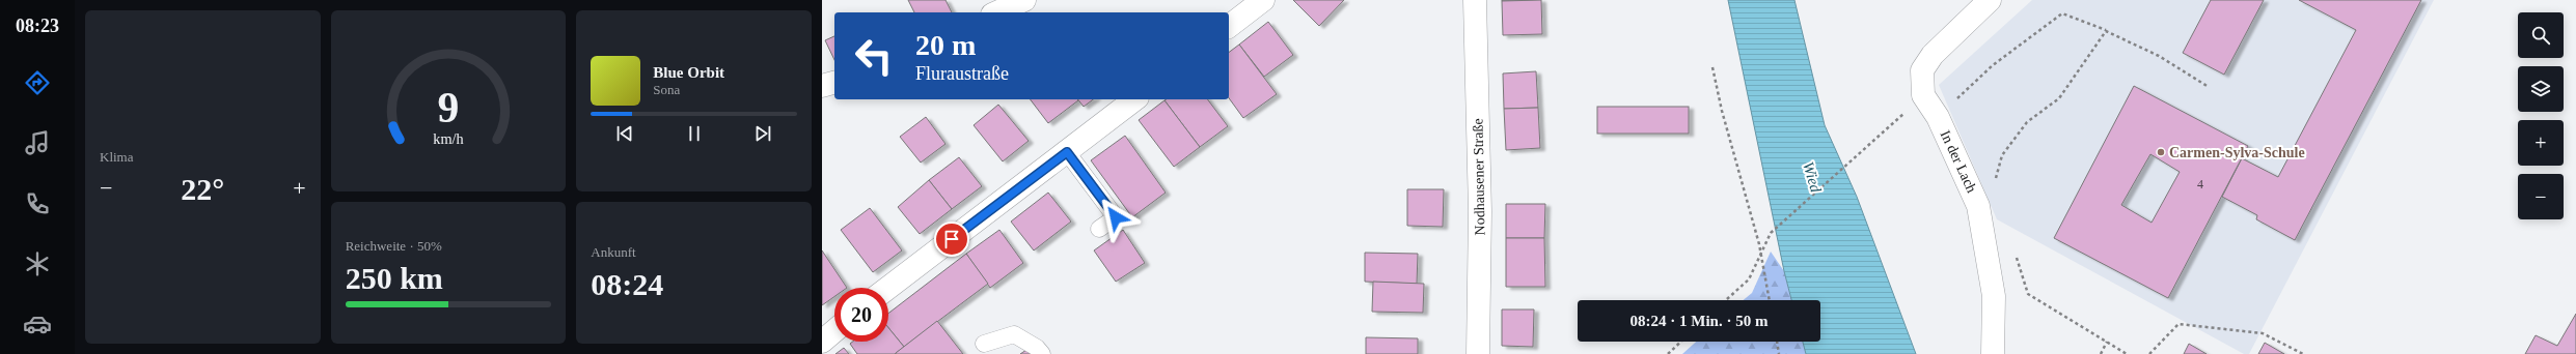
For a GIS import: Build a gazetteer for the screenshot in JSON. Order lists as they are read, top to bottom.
{
  "streets": {
    "street": ["In der Lach", "Nodhausener Straße"]
  },
  "water": ["Wied"],
  "places": ["Carmen-Sylva-Schule"],
  "house_numbers": ["4"],
  "page": {
    "tabs": "08:23",
    "tile": [
      "Klima",
      ["Reichweite · 50%", "250 km"],
      ["Ankunft", "08:24"]
    ],
    "map_buttons": ["+", "−"],
    "turn": ["20 m", "Fluraustraße"],
    "song": ["Blue Orbit", "Sona"],
    "heat": ["−", "22°", "+"],
    "limit": "20",
    "trip": "08:24 · 1 Min. · 50 m",
    "gauge": ["9", "km/h"]
  }
}
